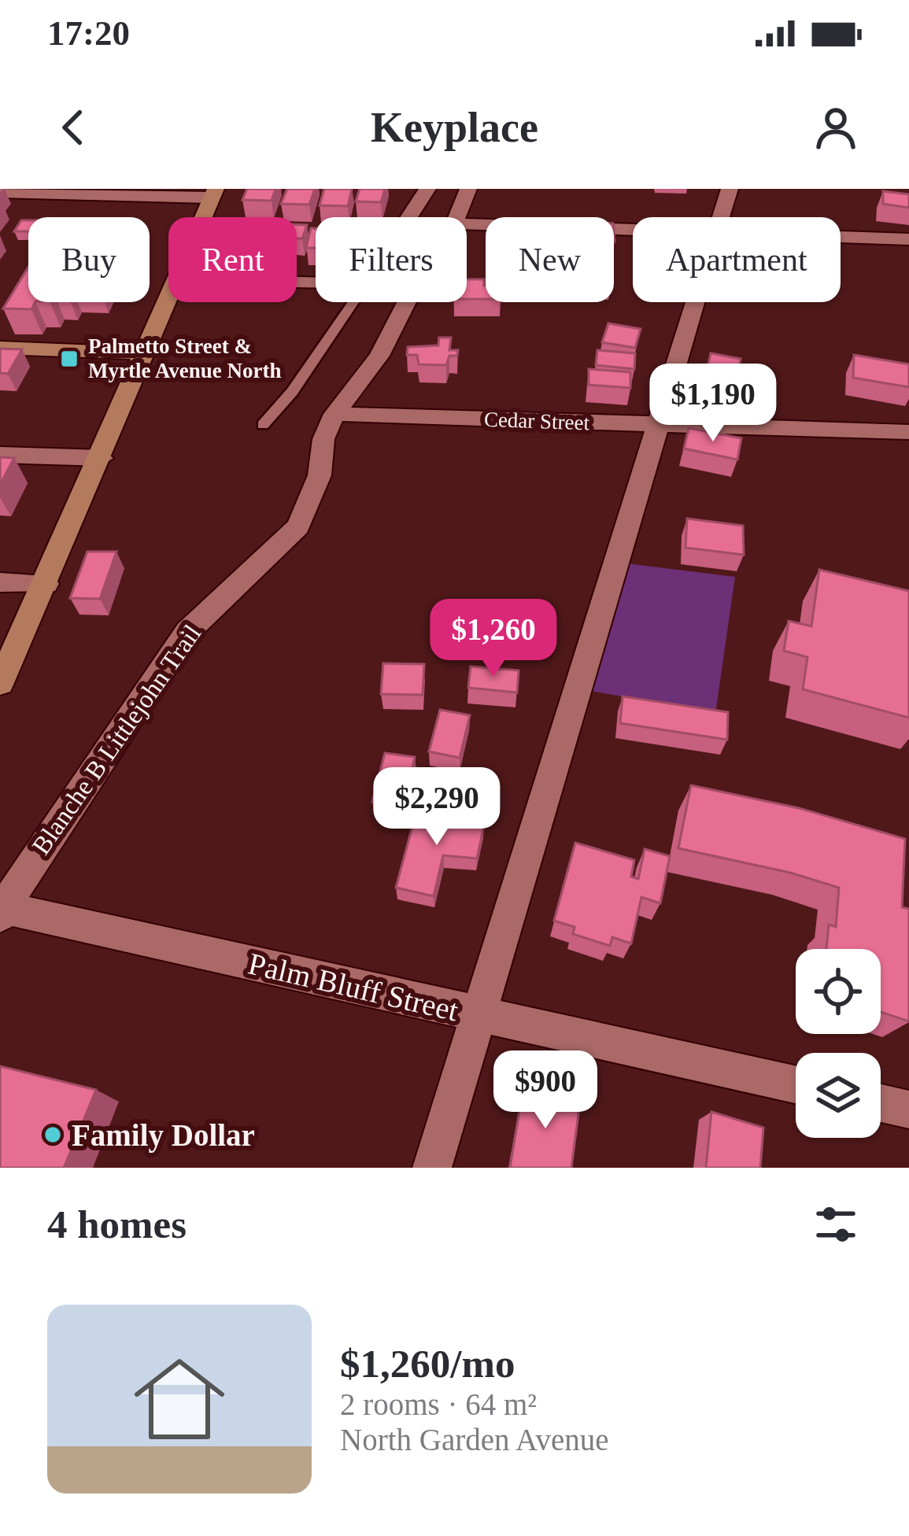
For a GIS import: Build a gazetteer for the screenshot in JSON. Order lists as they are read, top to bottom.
{
  "streets": {
    "street": ["Cedar Street", "Blanche B Littlejohn Trail", "Palm Bluff Street"]
  },
  "crossings": [
    ["Cedar Street", "Blanche B Littlejohn Trail"],
    ["Blanche B Littlejohn Trail", "Palm Bluff Street"]
  ],
  "places": {
    "transit": ["Palmetto Street & Myrtle Avenue North"],
    "other": ["Family Dollar"]
  },
  "page": {
    "status": "17:20",
    "header": "Keyplace",
    "chip": [
      "Buy",
      "Rent",
      "Filters",
      "New",
      "Apartment"
    ],
    "price": [
      "$1,190",
      "$1,260",
      "$2,290",
      "$900"
    ],
    "heading": "4 homes",
    "list": [
      {
        "name": "$1,260/mo",
        "note": "2 rooms · 64 m² · North Garden Avenue"
      }
    ]
  }
}
